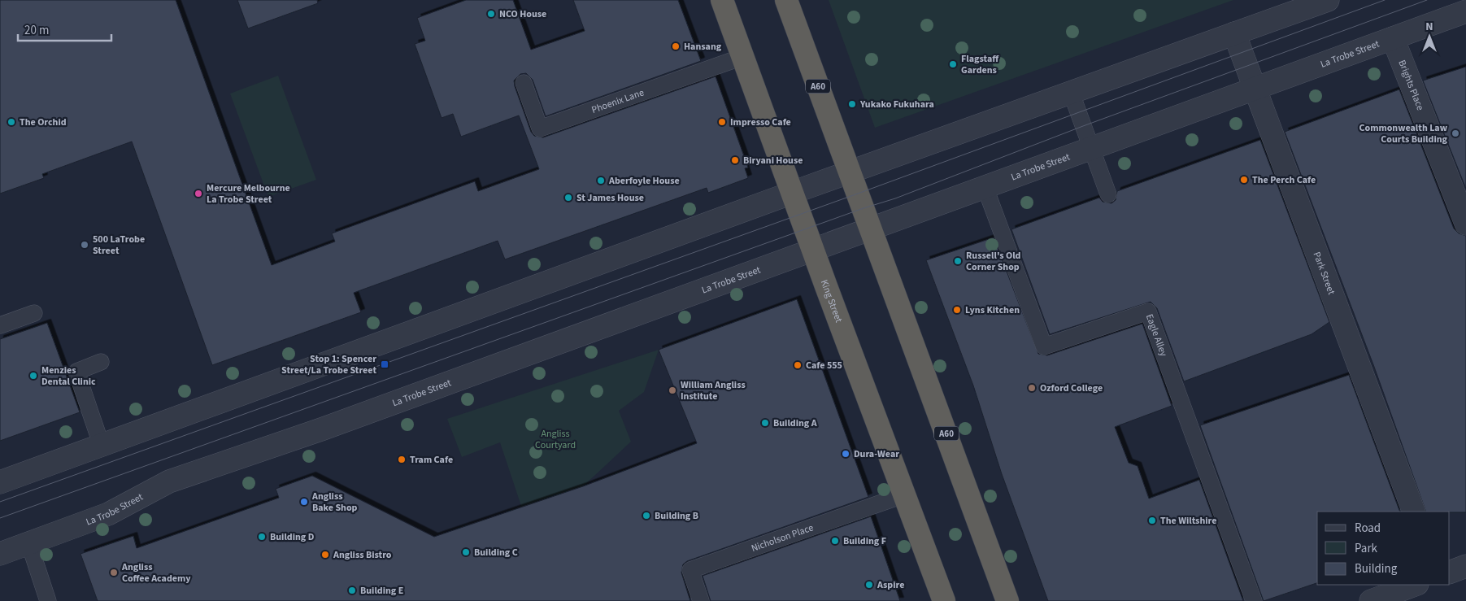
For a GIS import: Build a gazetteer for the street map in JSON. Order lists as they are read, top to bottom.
{
  "streets": {
    "highway": ["A60", "King Street"],
    "street": ["La Trobe Street", "Brights Place", "Park Street"],
    "lane": ["Phoenix Lane", "Eagle Alley", "Nicholson Place"]
  },
  "crossings": [
    ["La Trobe Street", "Brights Place"],
    ["La Trobe Street", "A60"],
    ["La Trobe Street", "Park Street"],
    ["La Trobe Street", "King Street"],
    ["La Trobe Street", "Eagle Alley"],
    ["Phoenix Lane", "King Street"],
    ["King Street", "Nicholson Place"]
  ],
  "parks": ["Angliss Courtyard"],
  "places": {
    "other": [
      "NCO House",
      "Hansang",
      "Flagstaff Gardens",
      "Yukako Fukuhara",
      "The Orchid",
      "Impresso Cafe",
      "Commonwealth Law Courts Building",
      "Biryani House",
      "The Perch Cafe",
      "Aberfoyle House",
      "Mercure Melbourne La Trobe Street",
      "St James House",
      "500 LaTrobe Street",
      "Russell's Old Corner Shop",
      "Lyns Kitchen",
      "Cafe 555",
      "Menzies Dental Clinic",
      "Ozford College",
      "William Angliss Institute",
      "Building A",
      "Dura-Wear",
      "Tram Cafe",
      "Angliss Bake Shop",
      "Building B",
      "The Wiltshire",
      "Building D",
      "Building F",
      "Building C",
      "Angliss Bistro",
      "Angliss Coffee Academy",
      "Aspire",
      "Building E"
    ],
    "transit": ["Stop 1: Spencer Street/La Trobe Street"]
  },
  "legend": ["Road", "Park", "Building"],
  "scale_bar": "20 m",
  "north": "top"
}
